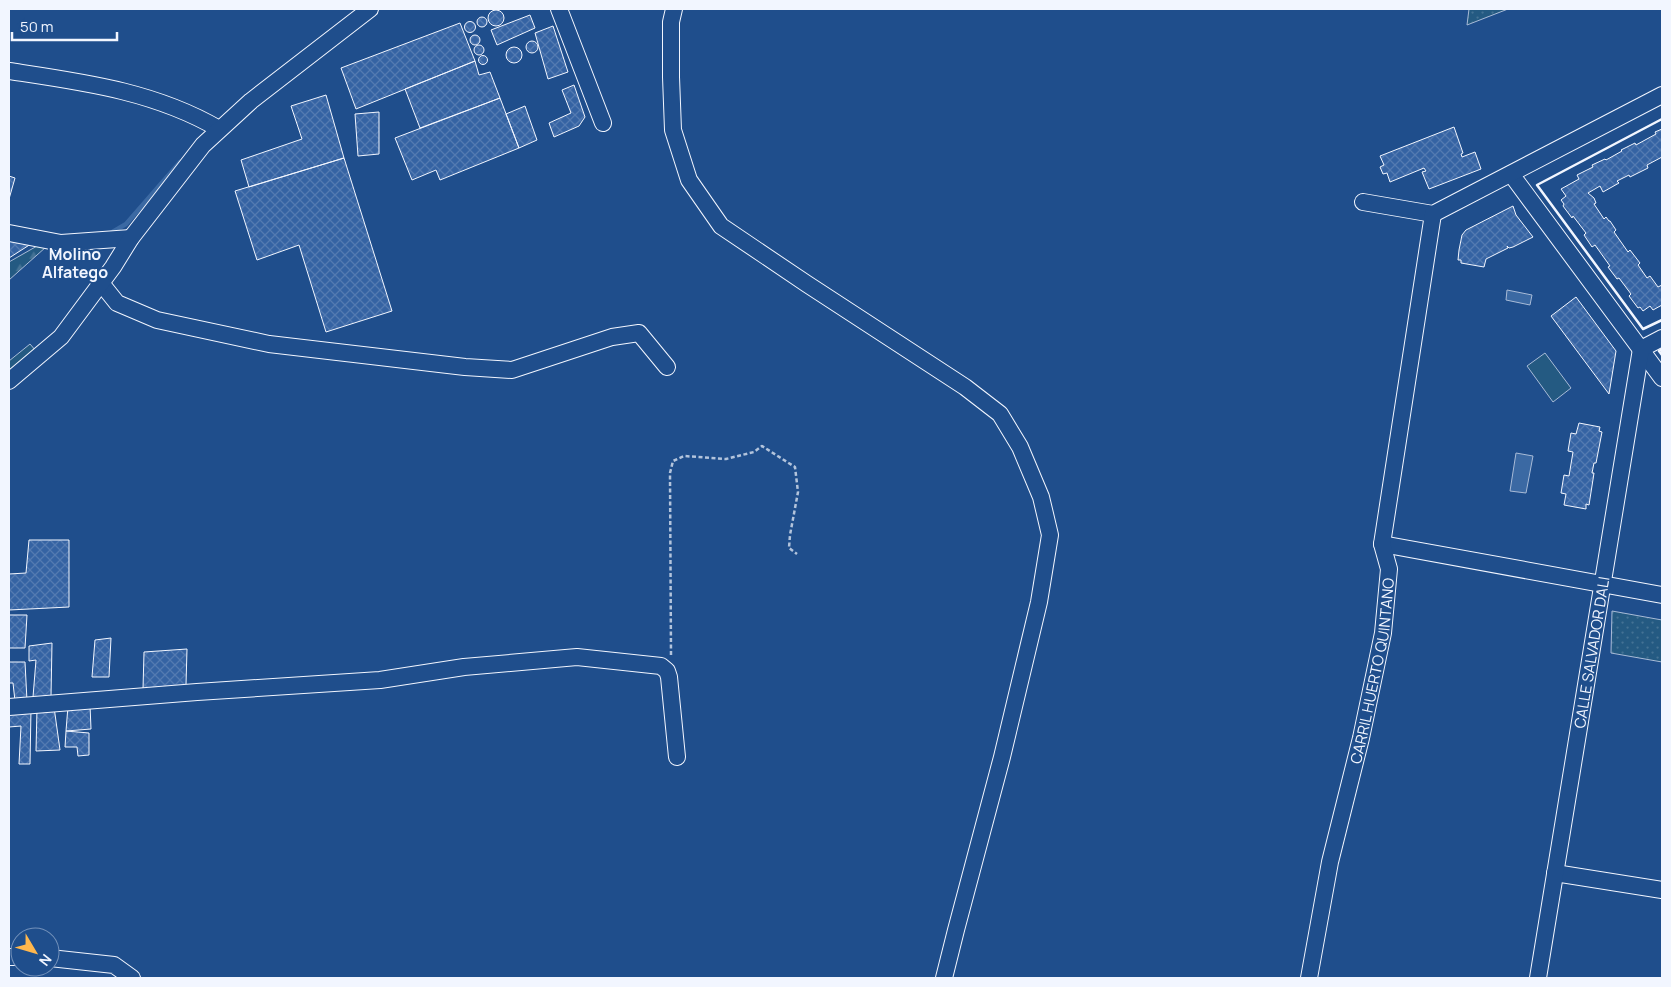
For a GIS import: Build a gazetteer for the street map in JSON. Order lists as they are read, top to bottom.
{
  "streets": {
    "street": ["CALLE SALVADOR DALI", "CARRIL HUERTO QUINTANO"]
  },
  "districts": ["Molino Alfatego"],
  "scale_bar": "50 m",
  "north": "bottom right"
}
